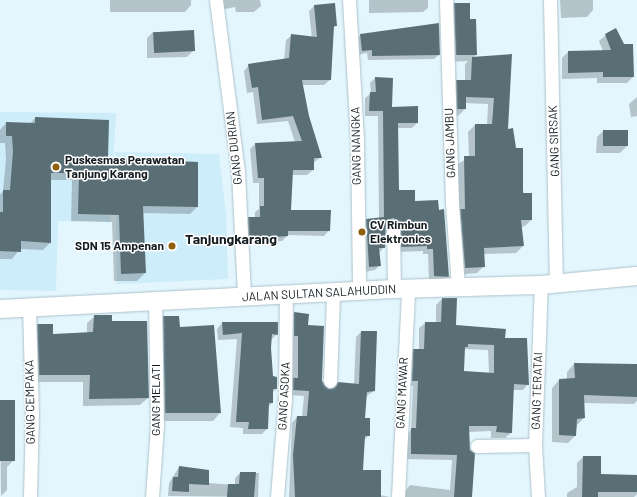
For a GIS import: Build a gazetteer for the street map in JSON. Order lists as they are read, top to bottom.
{
  "streets": {
    "main road": ["JALAN SULTAN SALAHUDDIN"],
    "street": [
      "GANG SIRSAK",
      "GANG JAMBU",
      "GANG NANGKA",
      "GANG DURIAN",
      "GANG TERATAI",
      "GANG MAWAR",
      "GANG ASOKA",
      "GANG MELATI",
      "GANG CEMPAKA"
    ]
  },
  "crossings": [
    ["GANG SIRSAK", "JALAN SULTAN SALAHUDDIN"],
    ["GANG SIRSAK", "GANG TERATAI"],
    ["GANG JAMBU", "JALAN SULTAN SALAHUDDIN"],
    ["GANG NANGKA", "JALAN SULTAN SALAHUDDIN"],
    ["GANG DURIAN", "JALAN SULTAN SALAHUDDIN"],
    ["JALAN SULTAN SALAHUDDIN", "GANG TERATAI"],
    ["JALAN SULTAN SALAHUDDIN", "GANG MAWAR"],
    ["JALAN SULTAN SALAHUDDIN", "GANG ASOKA"],
    ["JALAN SULTAN SALAHUDDIN", "GANG MELATI"],
    ["JALAN SULTAN SALAHUDDIN", "GANG CEMPAKA"]
  ],
  "districts": ["Tanjungkarang"],
  "places": ["Puskesmas Perawatan Tanjung Karang", "CV Rimbun Elektronics", "SDN 15 Ampenan"]
}
